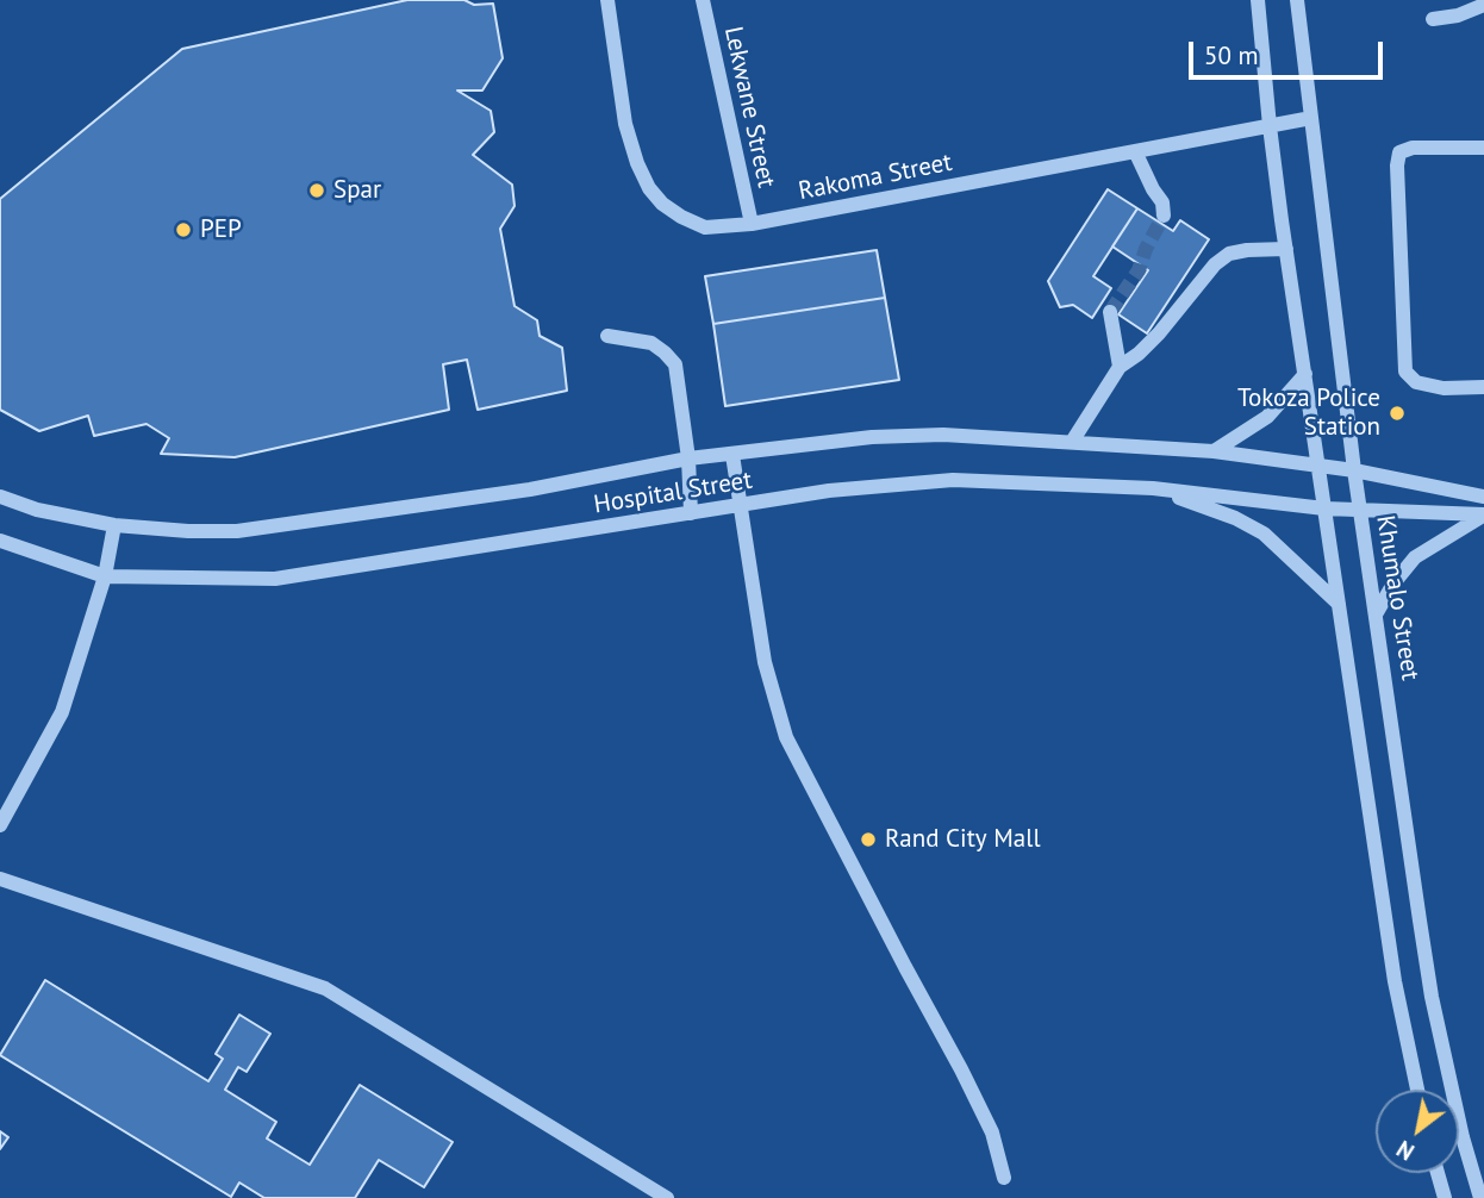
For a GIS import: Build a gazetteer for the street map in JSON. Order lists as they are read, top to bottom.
{
  "streets": {
    "street": [
      "Lekwane Street",
      "Rakoma Street",
      "Hospital Street",
      "Khumalo Street"
    ]
  },
  "crossings": [
    ["Lekwane Street", "Rakoma Street"],
    ["Rakoma Street", "Khumalo Street"],
    ["Hospital Street", "Khumalo Street"]
  ],
  "places": [
    "Spar",
    "PEP",
    "Tokoza Police Station",
    "Rand City Mall"
  ],
  "scale_bar": "50 m",
  "north": "bottom left"
}
